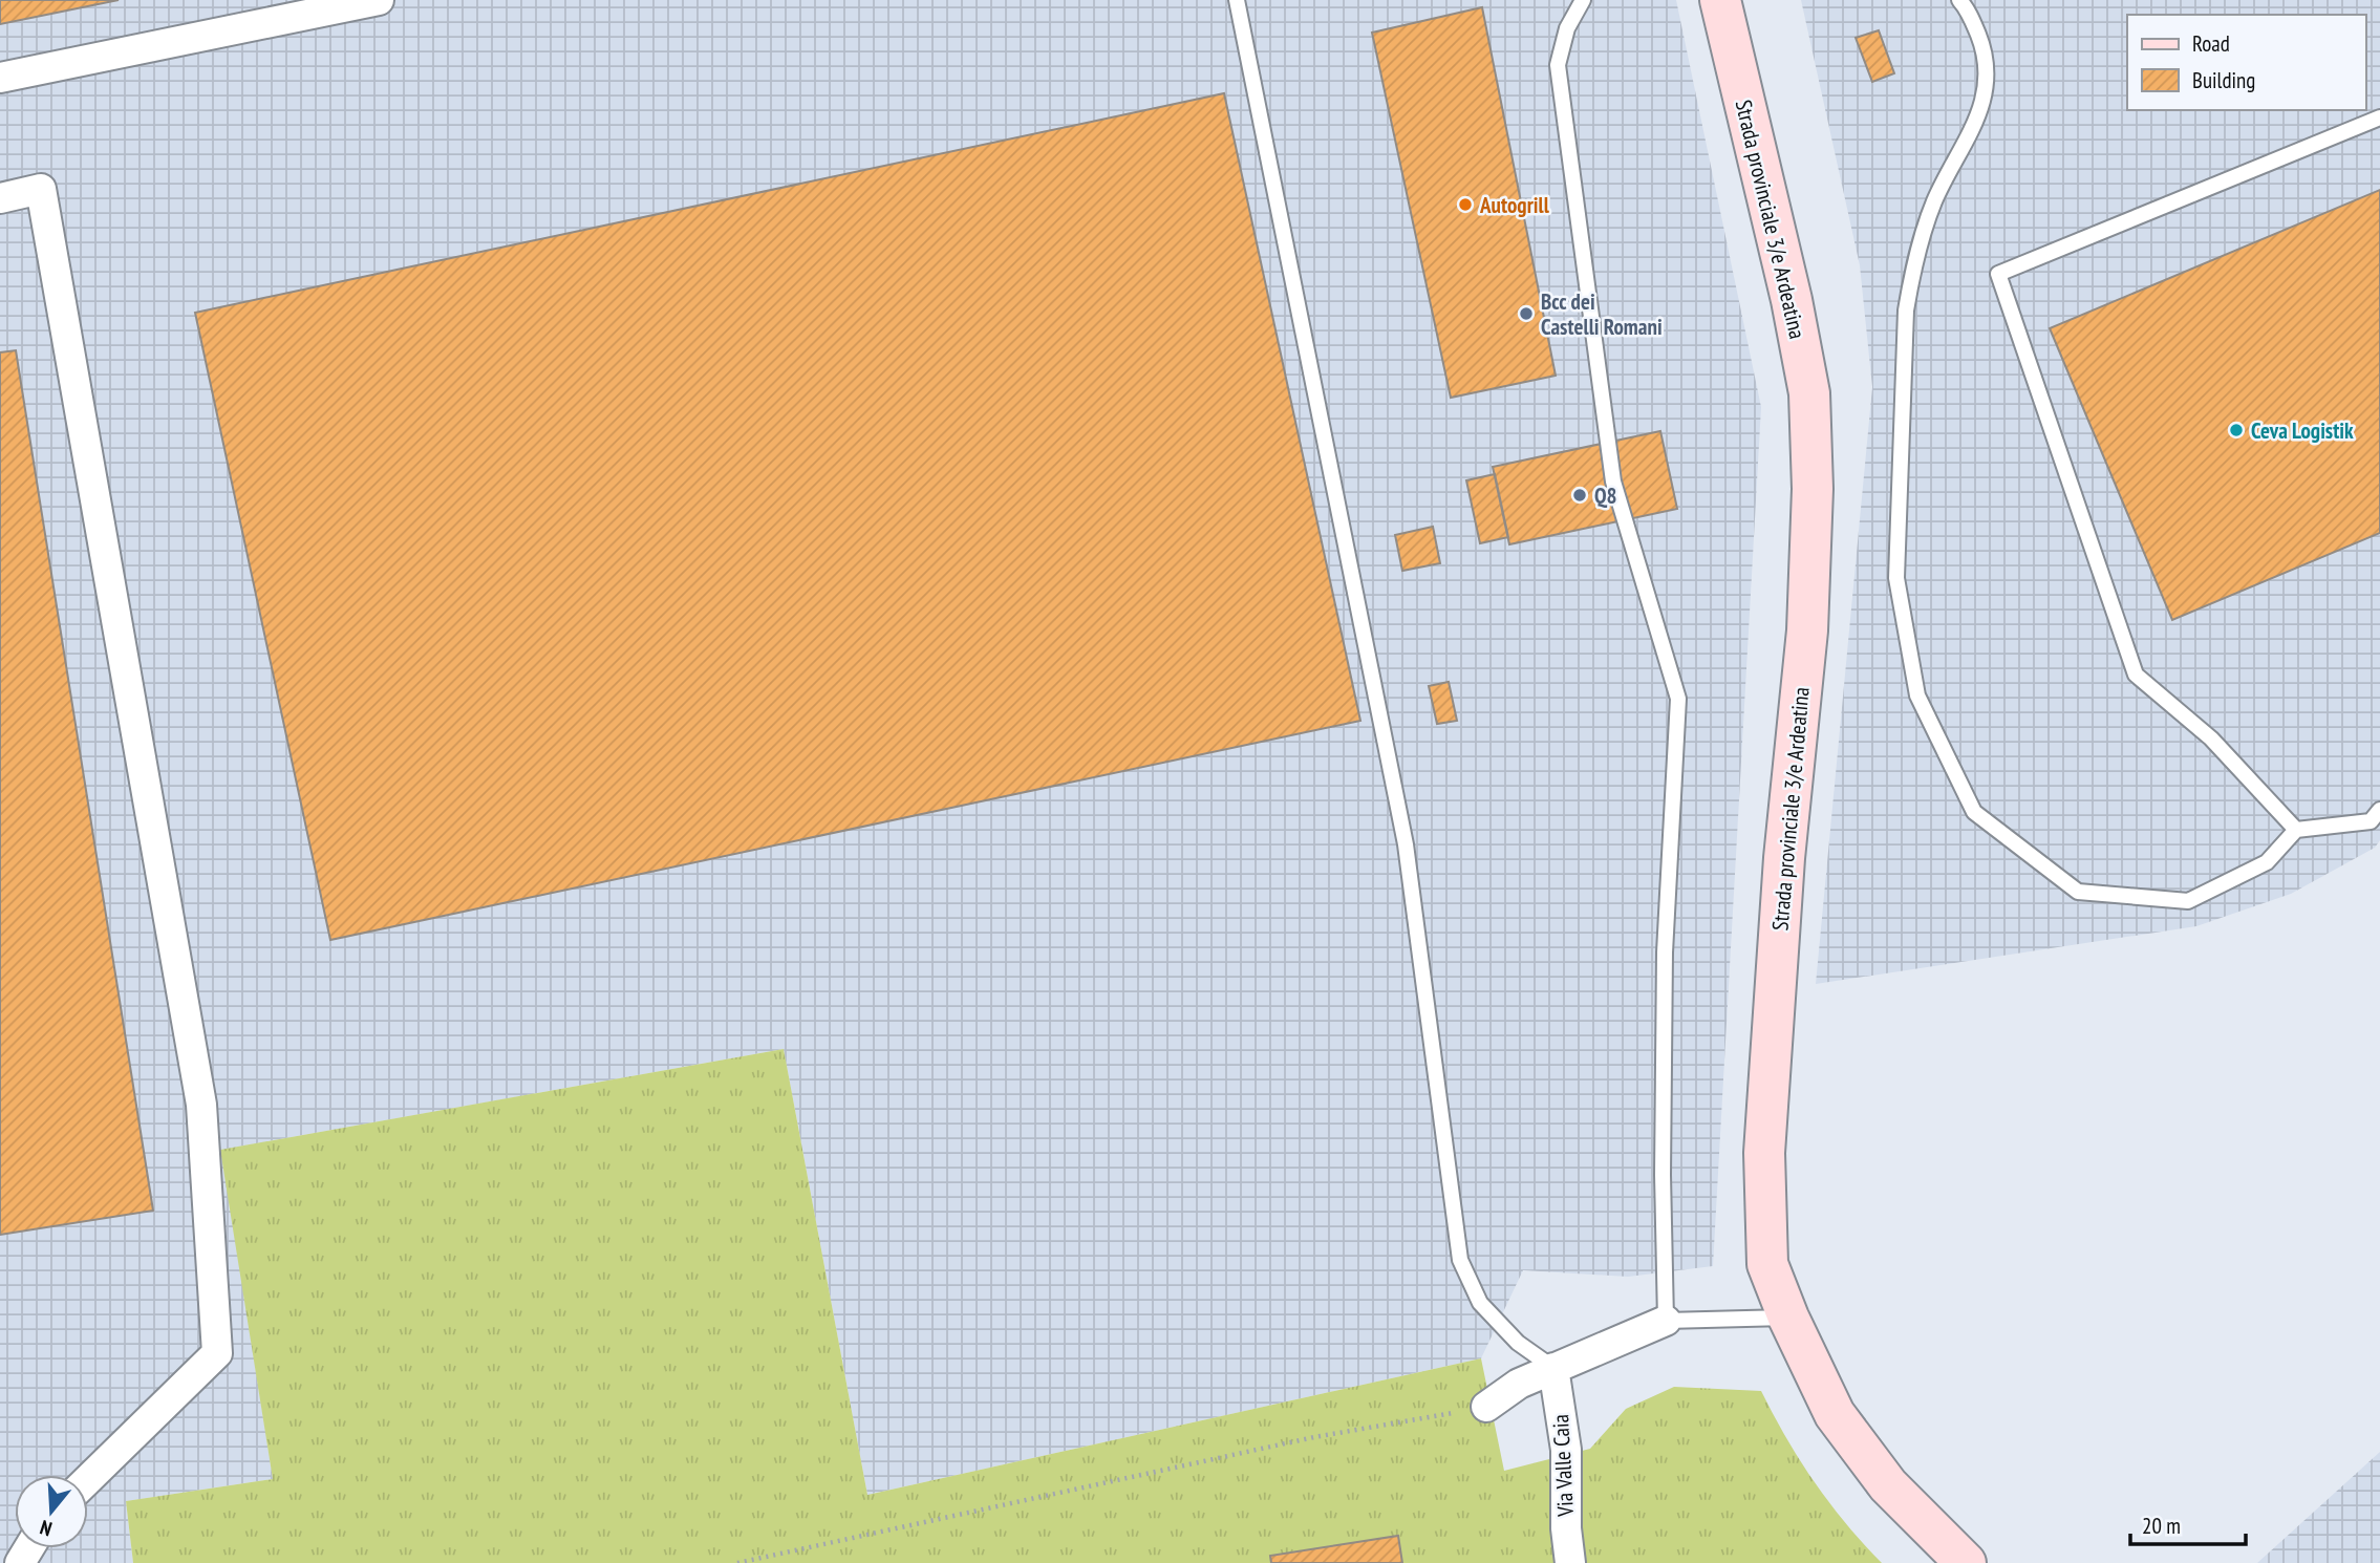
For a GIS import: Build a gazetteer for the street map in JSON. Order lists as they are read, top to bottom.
{
  "streets": {
    "main road": ["Strada provinciale 3/e Ardeatina"],
    "street": ["Via Valle Caia"]
  },
  "places": [
    "Autogrill",
    "Bcc dei Castelli Romani",
    "Ceva Logistik",
    "Q8"
  ],
  "legend": ["Road", "Building"],
  "scale_bar": "20 m",
  "north": "bottom"
}
